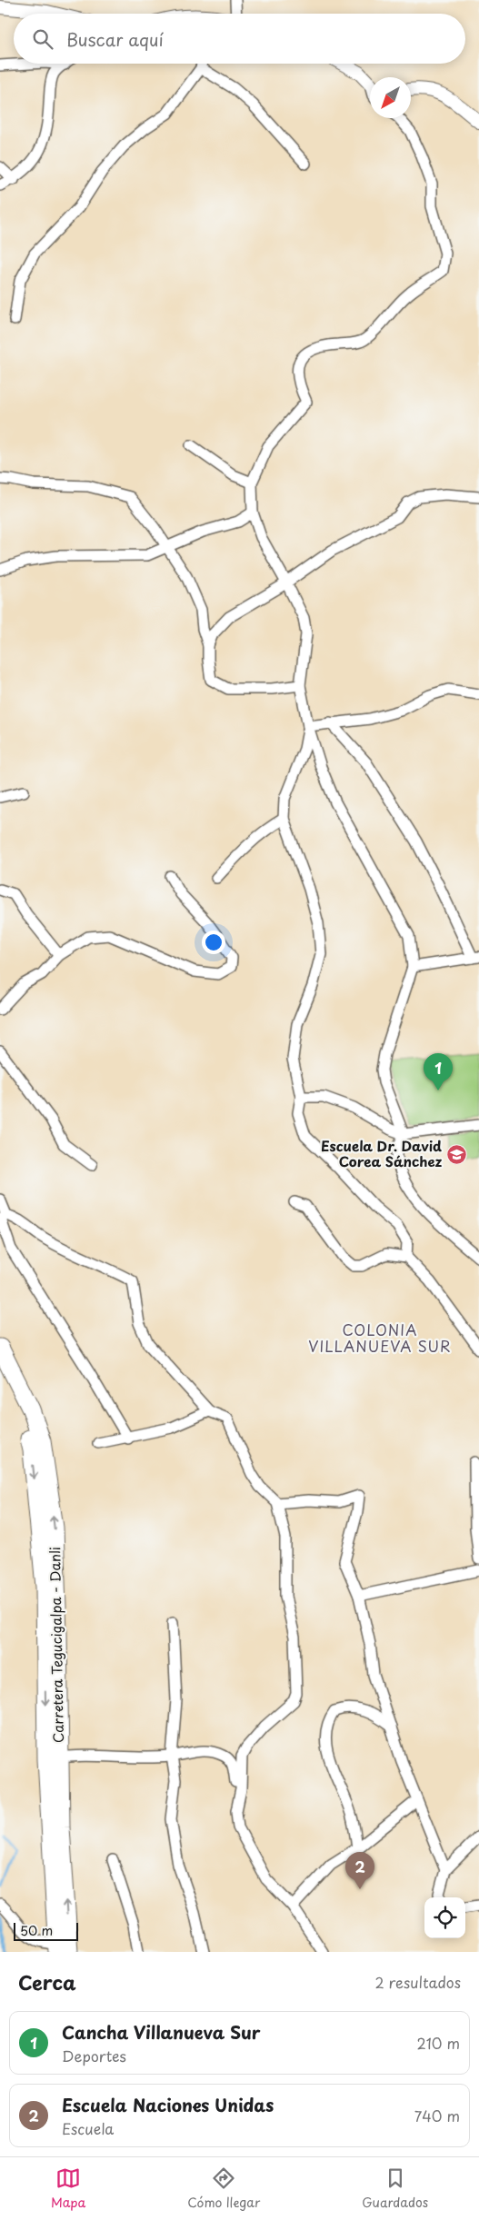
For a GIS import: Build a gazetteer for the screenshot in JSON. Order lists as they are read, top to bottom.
{
  "streets": {
    "highway": ["Carretera Tegucigalpa - Danli"]
  },
  "districts": ["COLONIA VILLANUEVA SUR"],
  "places": {
    "school or university": ["Escuela Dr. David Corea Sánchez"]
  },
  "scale_bar": "50 m",
  "north": "bottom left",
  "page": {
    "search": "Buscar aquí",
    "pins": ["1", "2"],
    "scale": "50 m",
    "heading": ["Cerca", "2 resultados"],
    "list": [
      {
        "mark": "1",
        "name": "Cancha Villanueva Sur",
        "note": "Deportes",
        "value": "210 m"
      },
      {
        "mark": "2",
        "name": "Escuela Naciones Unidas",
        "note": "Escuela",
        "value": "740 m"
      }
    ],
    "nav": ["Mapa", "Cómo llegar", "Guardados"]
  }
}
